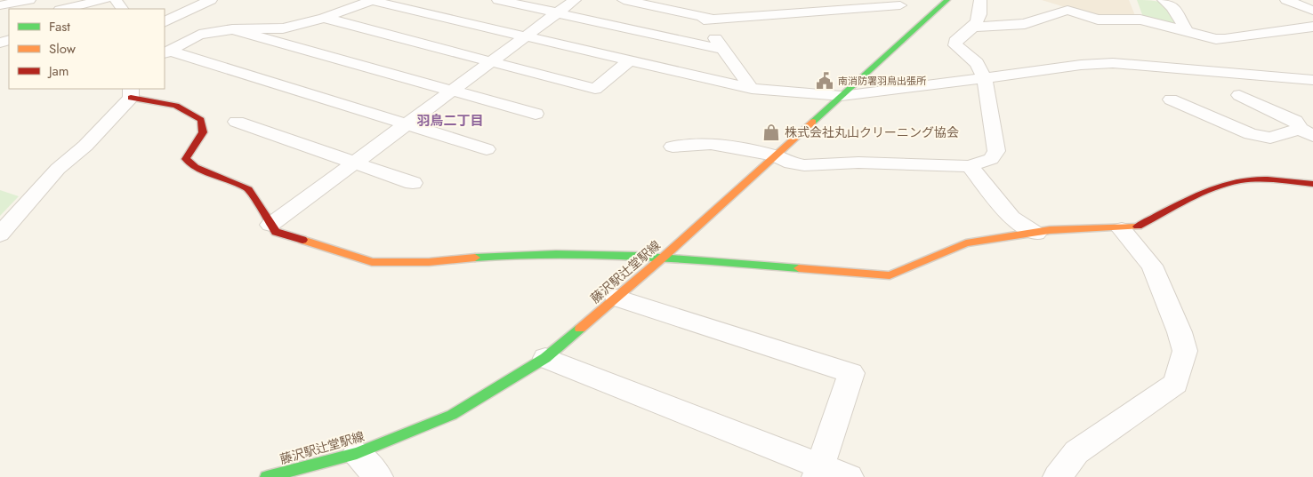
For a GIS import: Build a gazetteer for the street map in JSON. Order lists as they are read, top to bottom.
{
  "streets": {
    "street": ["藤沢駅辻堂駅線"]
  },
  "districts": ["羽鳥二丁目"],
  "places": {
    "public building": ["南消防署羽鳥出張所"],
    "shop": ["株式会社丸山クリーニング協会"]
  },
  "legend": ["Fast", "Slow", "Jam"]
}
